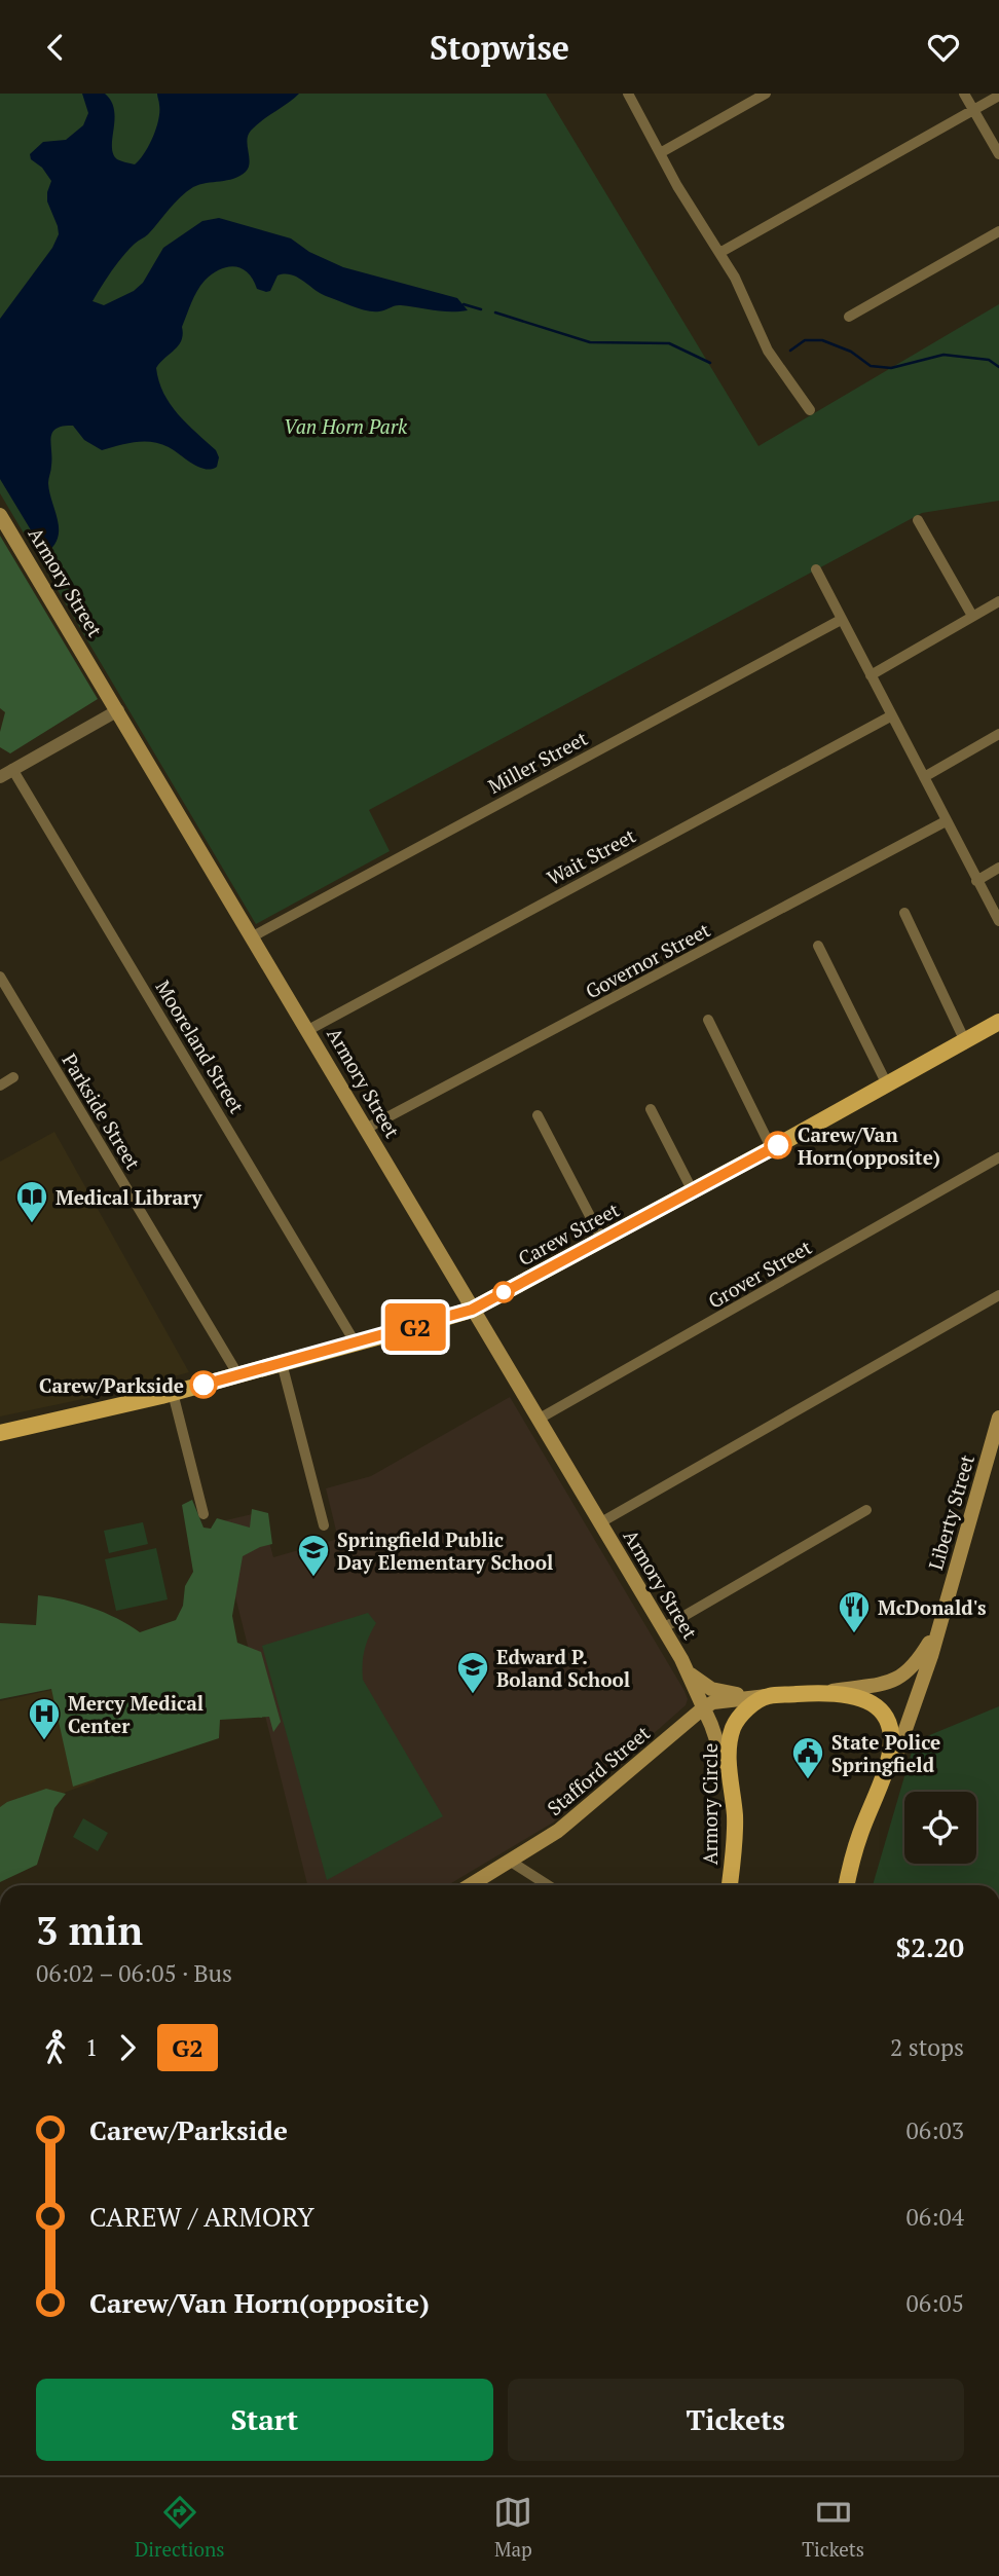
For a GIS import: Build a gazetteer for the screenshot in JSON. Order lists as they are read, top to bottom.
{
  "streets": {
    "main road": [
      "Armory Street",
      "Carew Street",
      "Liberty Street",
      "Stafford Street",
      "Armory Circle"
    ],
    "street": [
      "Miller Street",
      "Wait Street",
      "Governor Street",
      "Mooreland Street",
      "Parkside Street",
      "Grover Street"
    ]
  },
  "crossings": [
    ["Armory Street", "Miller Street"],
    ["Armory Street", "Wait Street"],
    ["Armory Street", "Governor Street"],
    ["Armory Street", "Carew Street"],
    ["Armory Street", "Grover Street"],
    ["Armory Street", "Stafford Street"],
    ["Armory Street", "Armory Circle"],
    ["Mooreland Street", "Carew Street"],
    ["Parkside Street", "Carew Street"],
    ["Stafford Street", "Armory Circle"]
  ],
  "parks": ["Van Horn Park"],
  "places": {
    "other": ["Carew/Van Horn(opposite)", "Carew/Parkside"],
    "library": ["Medical Library"],
    "school or university": ["Springfield Public Day Elementary School", "Edward P. Boland School"],
    "restaurant": ["McDonald's"],
    "hospital": ["Mercy Medical Center"],
    "public building": ["State Police Springfield"]
  },
  "lines": ["bus line G2"],
  "page": {
    "header": "Stopwise",
    "on_map": "G2",
    "heading": ["3 min", "06:02 – 06:05 · Bus", "$2.20"],
    "legs": ["1", "G2", "2 stops"],
    "list": [
      {
        "name": "Carew/Parkside",
        "value": "06:03"
      },
      {
        "name": "CAREW / ARMORY",
        "value": "06:04"
      },
      {
        "name": "Carew/Van Horn(opposite)",
        "value": "06:05"
      }
    ],
    "buttons": ["Start", "Tickets"],
    "tabs": ["Directions", "Map", "Tickets"]
  }
}
